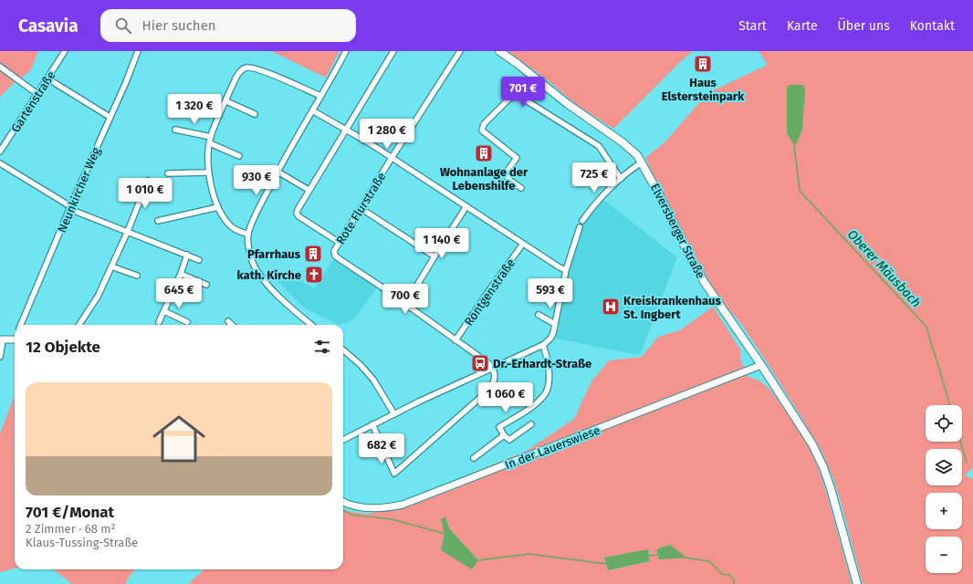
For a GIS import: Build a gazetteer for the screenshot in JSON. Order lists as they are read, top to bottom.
{
  "streets": {
    "main road": ["Elversberger Straße"],
    "street": [
      "Gartenstraße",
      "Neunkircher Weg",
      "Rote Flurstraße",
      "Röntgenstraße",
      "In der Lauerswiese"
    ]
  },
  "crossings": [
    ["Elversberger Straße", "In der Lauerswiese"]
  ],
  "water": ["Oberer Mäusbach"],
  "places": {
    "building": ["Haus Elstersteinpark", "Wohnanlage der Lebenshilfe", "Pfarrhaus"],
    "church": ["kath. Kirche"],
    "hospital": ["Kreiskrankenhaus St. Ingbert"],
    "bus stop": ["Dr.-Erhardt-Straße"]
  },
  "page": {
    "header": "Casavia",
    "search": "Hier suchen",
    "nav": [
      "Start",
      "Karte",
      "Über uns",
      "Kontakt"
    ],
    "price": [
      "701 €",
      "1 320 €",
      "1 280 €",
      "725 €",
      "930 €",
      "1 010 €",
      "1 140 €",
      "645 €",
      "593 €",
      "700 €",
      "1 060 €",
      "682 €"
    ],
    "heading": "12 Objekte",
    "list": [
      {
        "name": "701 €/Monat",
        "note": "2 Zimmer · 68 m² · Klaus-Tussing-Straße"
      }
    ],
    "map_buttons": ["+", "−"]
  }
}
